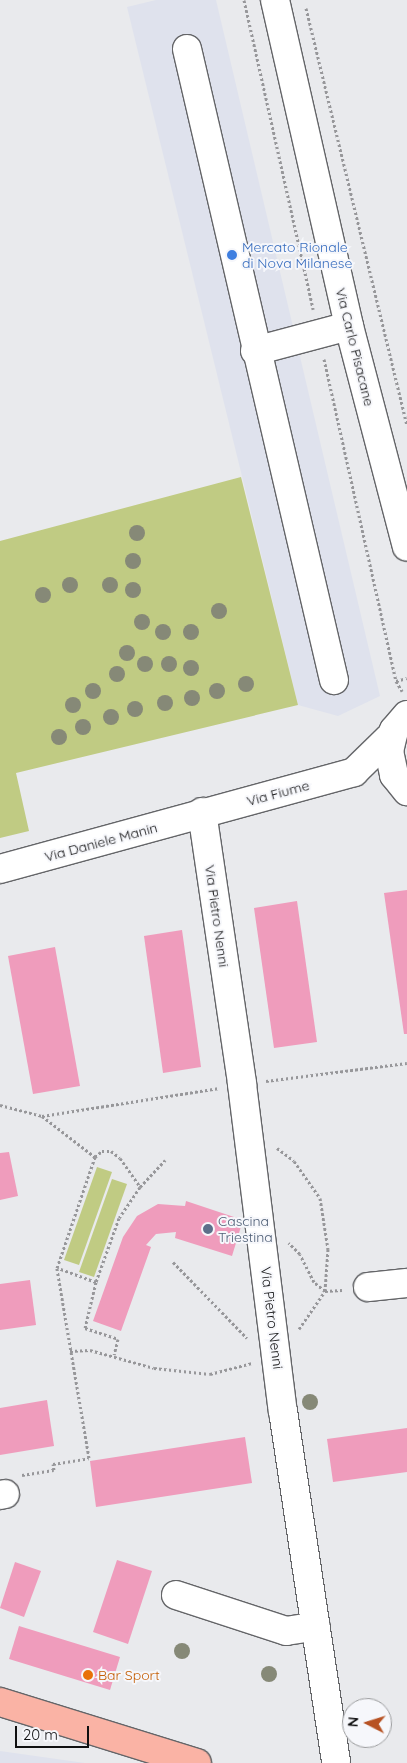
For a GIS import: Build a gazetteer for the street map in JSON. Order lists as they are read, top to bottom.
{
  "streets": {
    "street": [
      "Via Carlo Pisacane",
      "Via Fiume",
      "Via Daniele Manin",
      "Via Pietro Nenni"
    ]
  },
  "crossings": [
    ["Via Fiume", "Via Daniele Manin"],
    ["Via Fiume", "Via Pietro Nenni"],
    ["Via Daniele Manin", "Via Pietro Nenni"]
  ],
  "places": ["Mercato Rionale di Nova Milanese", "Cascina Triestina", "Bar Sport"],
  "scale_bar": "20 m",
  "north": "left"
}
